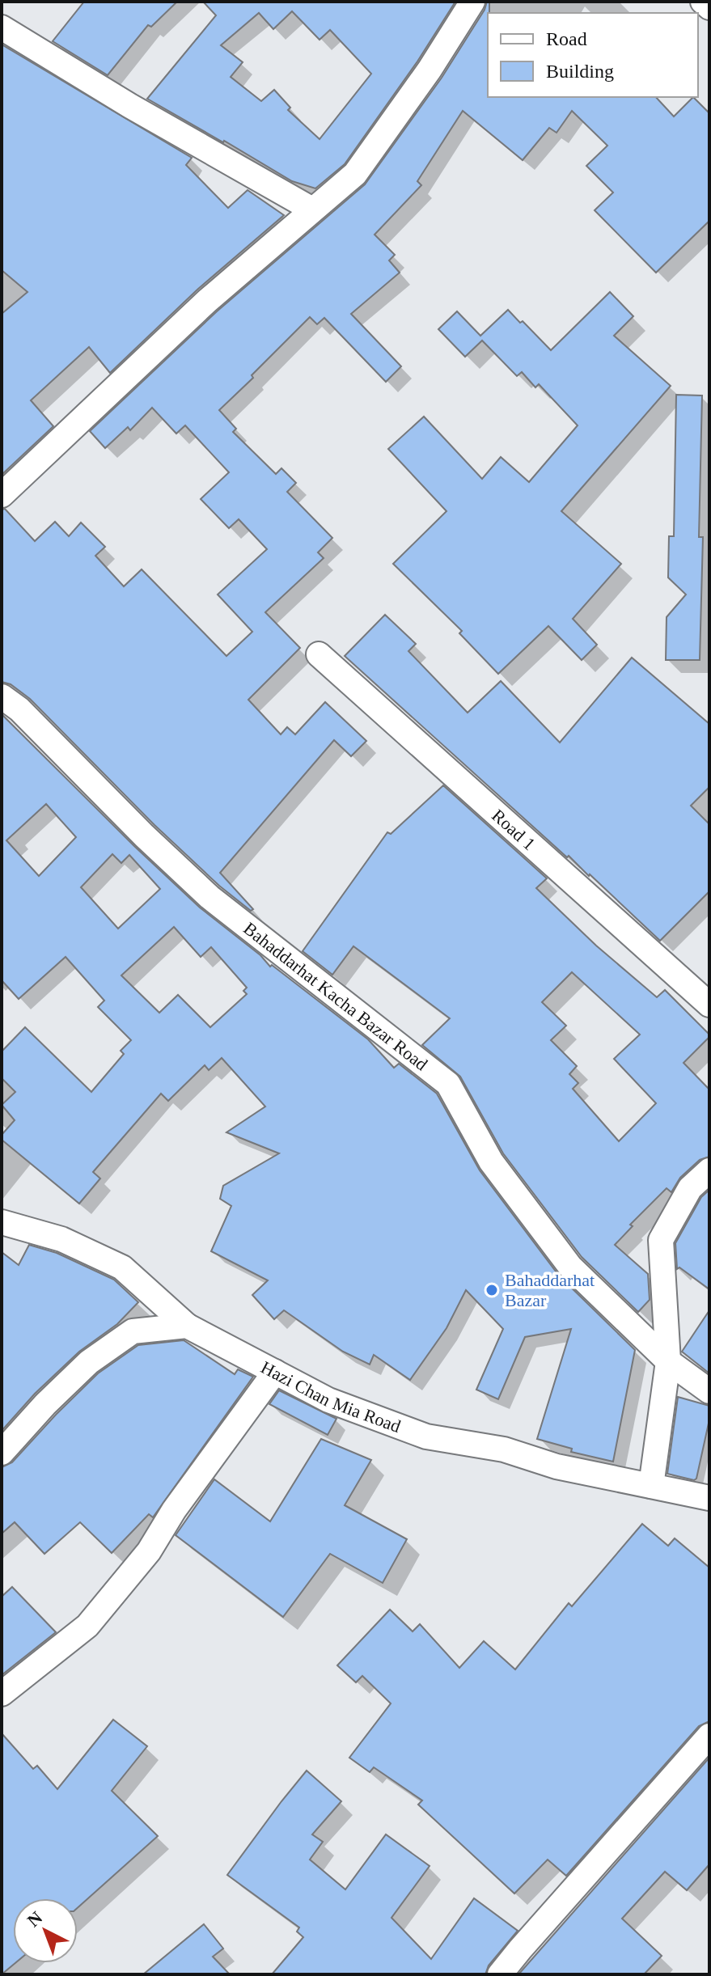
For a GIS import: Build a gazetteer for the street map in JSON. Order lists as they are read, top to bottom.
{
  "streets": {
    "street": ["Road 1", "Bahaddarhat Kacha Bazar Road", "Hazi Chan Mia Road"]
  },
  "places": ["Bahaddarhat Bazar"],
  "legend": ["Road", "Building"],
  "north": "top left"
}
